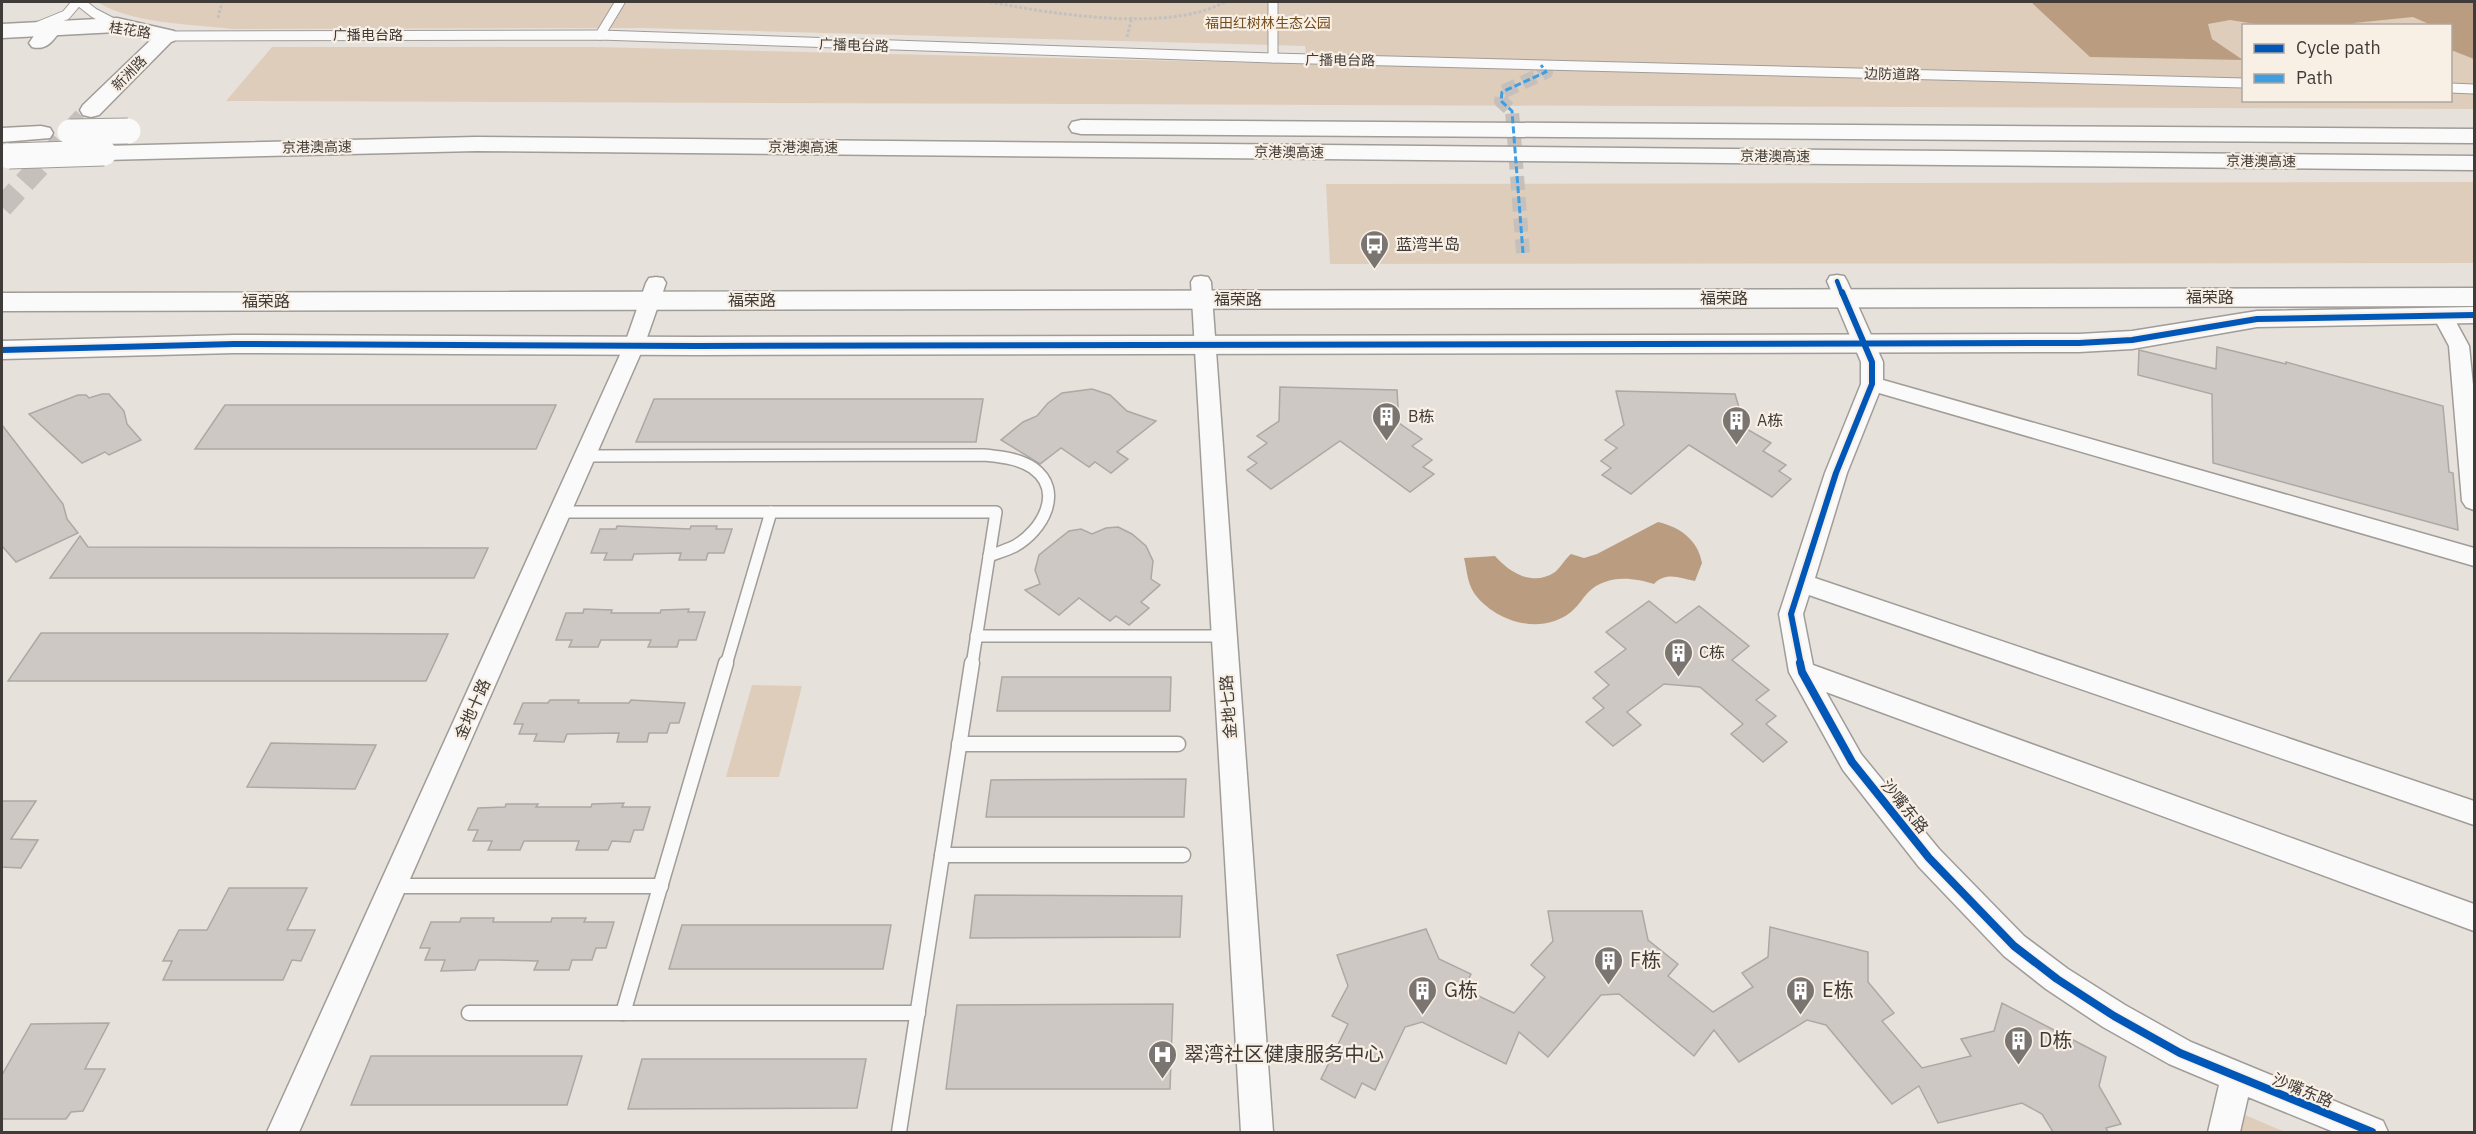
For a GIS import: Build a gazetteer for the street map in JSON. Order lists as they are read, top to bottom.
{
  "streets": {
    "main road": ["桂花路", "京港澳高速", "福荣路"],
    "street": [
      "新洲路",
      "金地七路",
      "金地十路",
      "沙嘴东路"
    ],
    "lane": ["广播电台路", "边防道路"]
  },
  "crossings": [
    ["桂花路", "广播电台路"],
    ["桂花路", "新洲路"],
    ["广播电台路", "新洲路"],
    ["广播电台路", "边防道路"],
    ["福荣路", "金地七路"],
    ["福荣路", "金地十路"],
    ["福荣路", "沙嘴东路"]
  ],
  "parks": ["福田红树林生态公园"],
  "places": {
    "bus stop": ["蓝湾半岛"],
    "building": [
      "B栋",
      "A栋",
      "C栋",
      "F栋",
      "G栋",
      "E栋",
      "D栋"
    ],
    "hospital": ["翠湾社区健康服务中心"]
  },
  "legend": ["Cycle path", "Path"]
}
